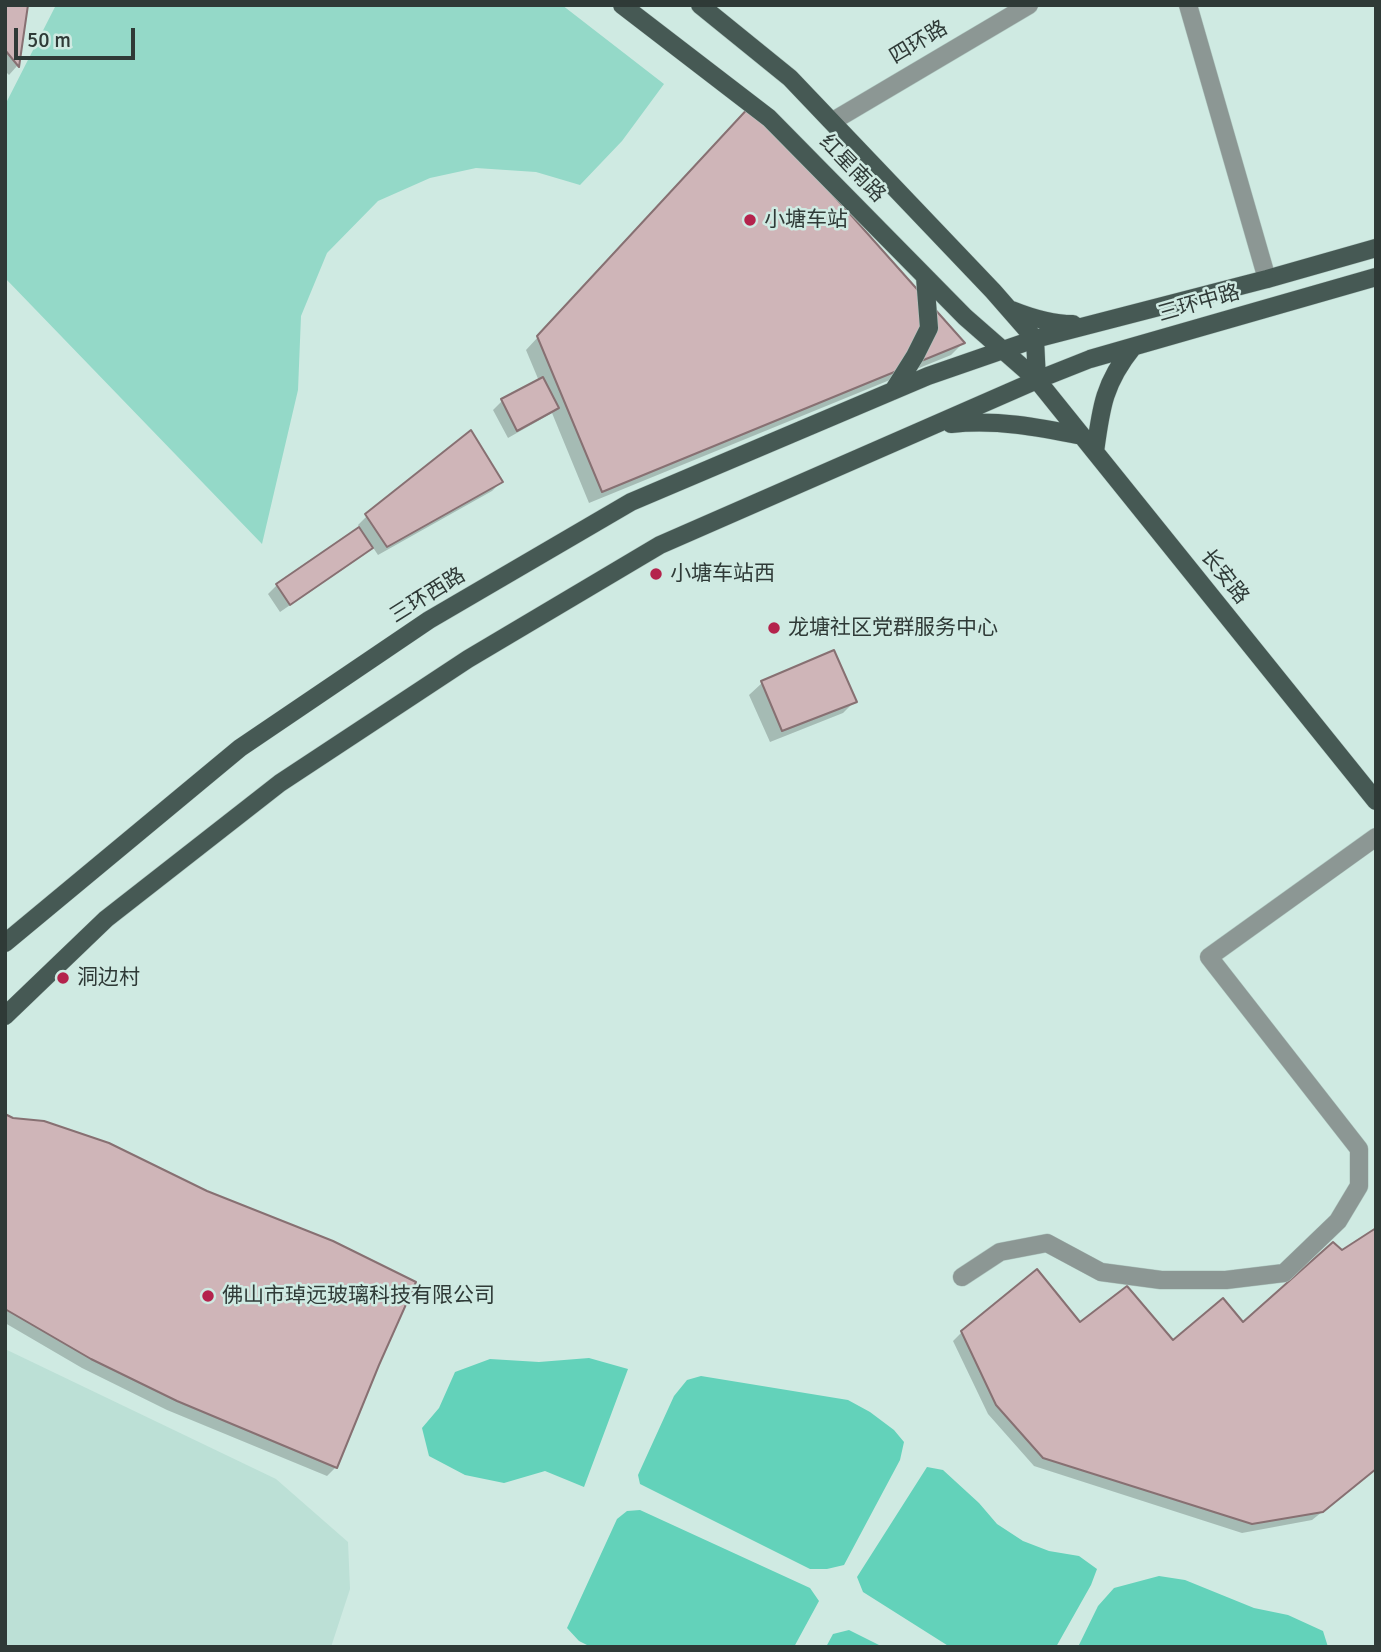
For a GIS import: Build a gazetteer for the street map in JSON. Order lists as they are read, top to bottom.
{
  "streets": {
    "main road": [
      "红星南路",
      "三环中路",
      "长安路",
      "三环西路"
    ],
    "street": ["四环路"]
  },
  "crossings": [
    ["四环路", "红星南路"],
    ["红星南路", "三环中路"],
    ["红星南路", "长安路"],
    ["红星南路", "三环西路"],
    ["三环中路", "长安路"],
    ["三环中路", "三环西路"]
  ],
  "places": [
    "小塘车站",
    "小塘车站西",
    "龙塘社区党群服务中心",
    "洞边村",
    "佛山市琸远玻璃科技有限公司"
  ],
  "scale_bar": "50 m"
}
